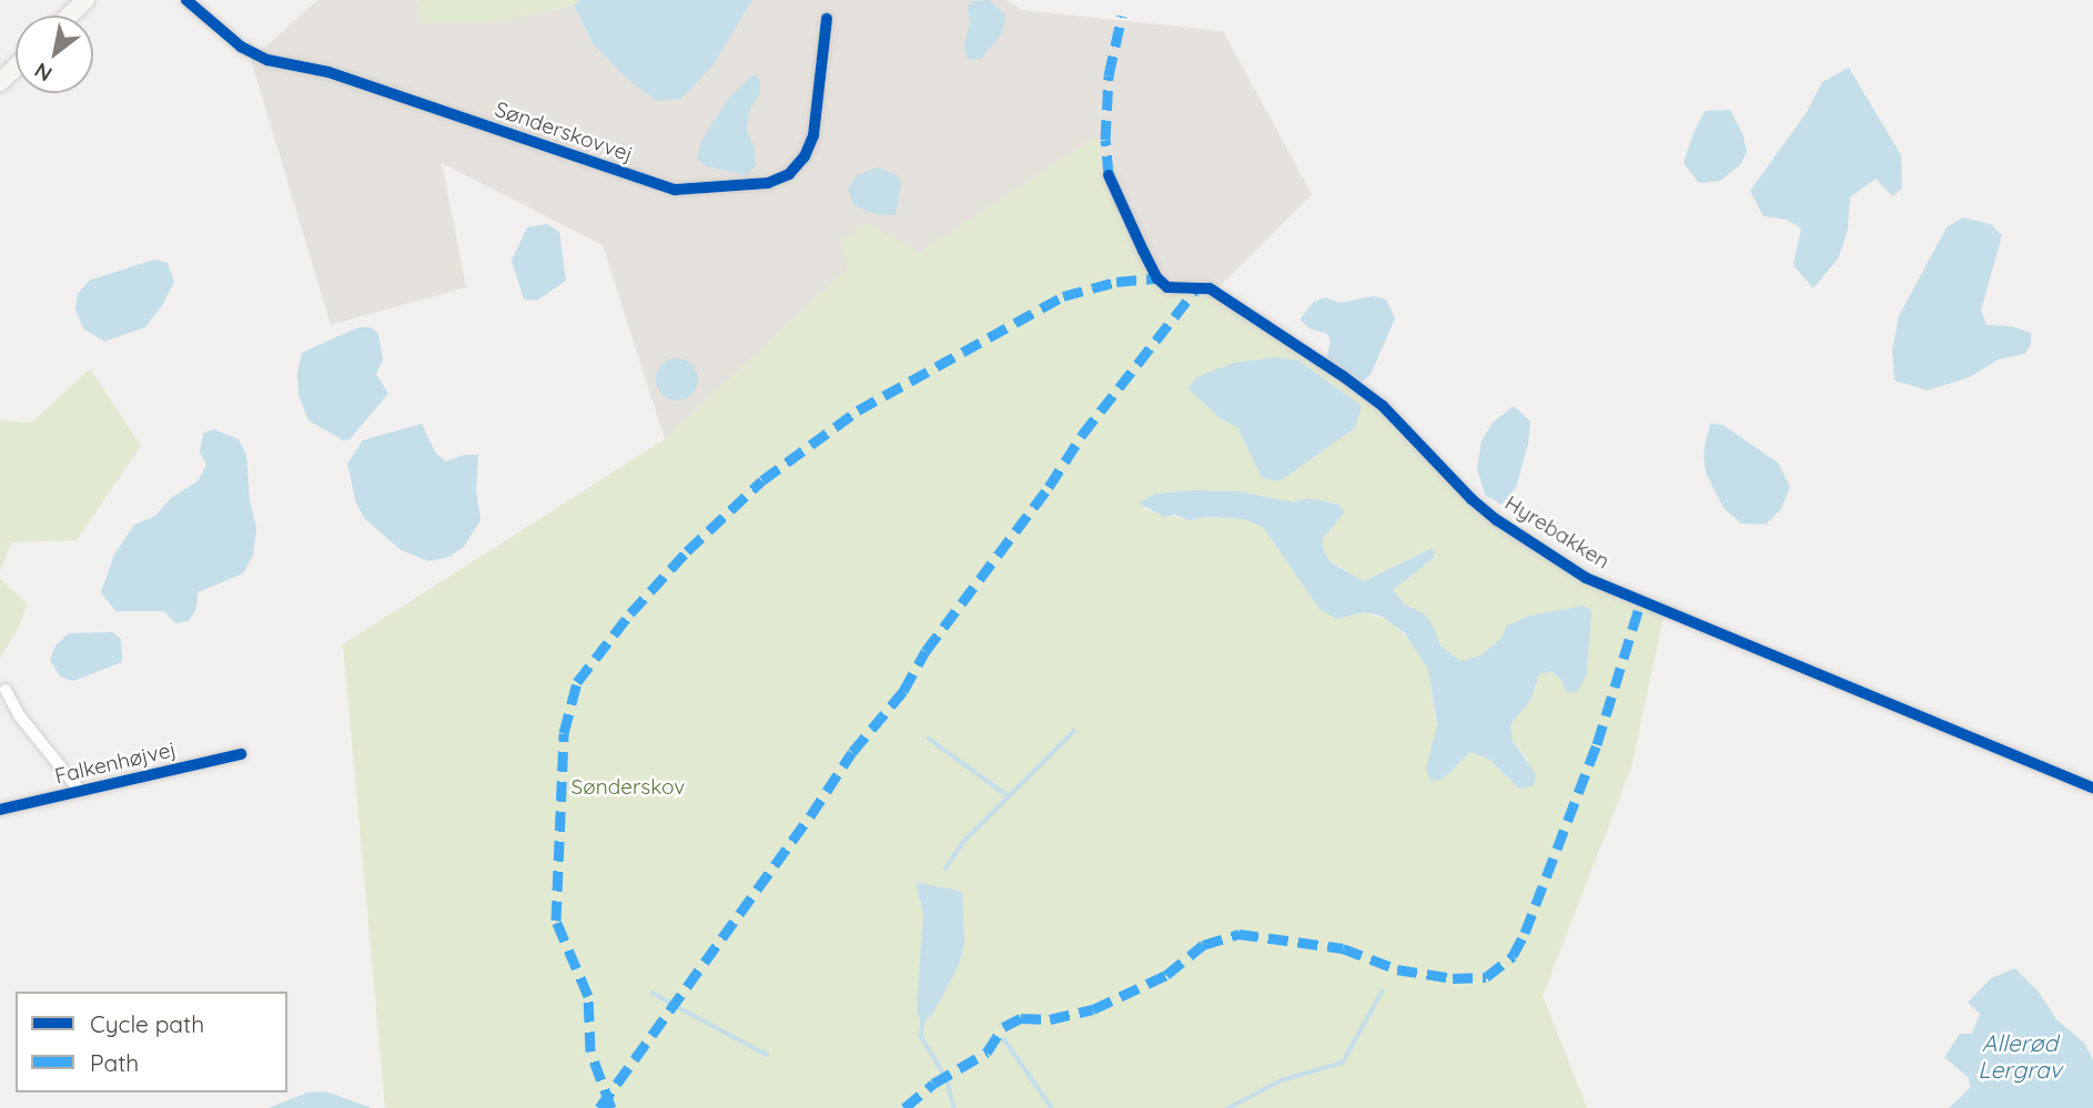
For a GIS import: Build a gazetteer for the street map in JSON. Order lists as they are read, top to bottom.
{
  "streets": {
    "street": ["Sønderskovvej", "Hyrebakken", "Falkenhøjvej"]
  },
  "water": ["Allerød Lergrav"],
  "parks": ["Sønderskov"],
  "legend": ["Cycle path", "Path"],
  "north": "bottom left"
}
